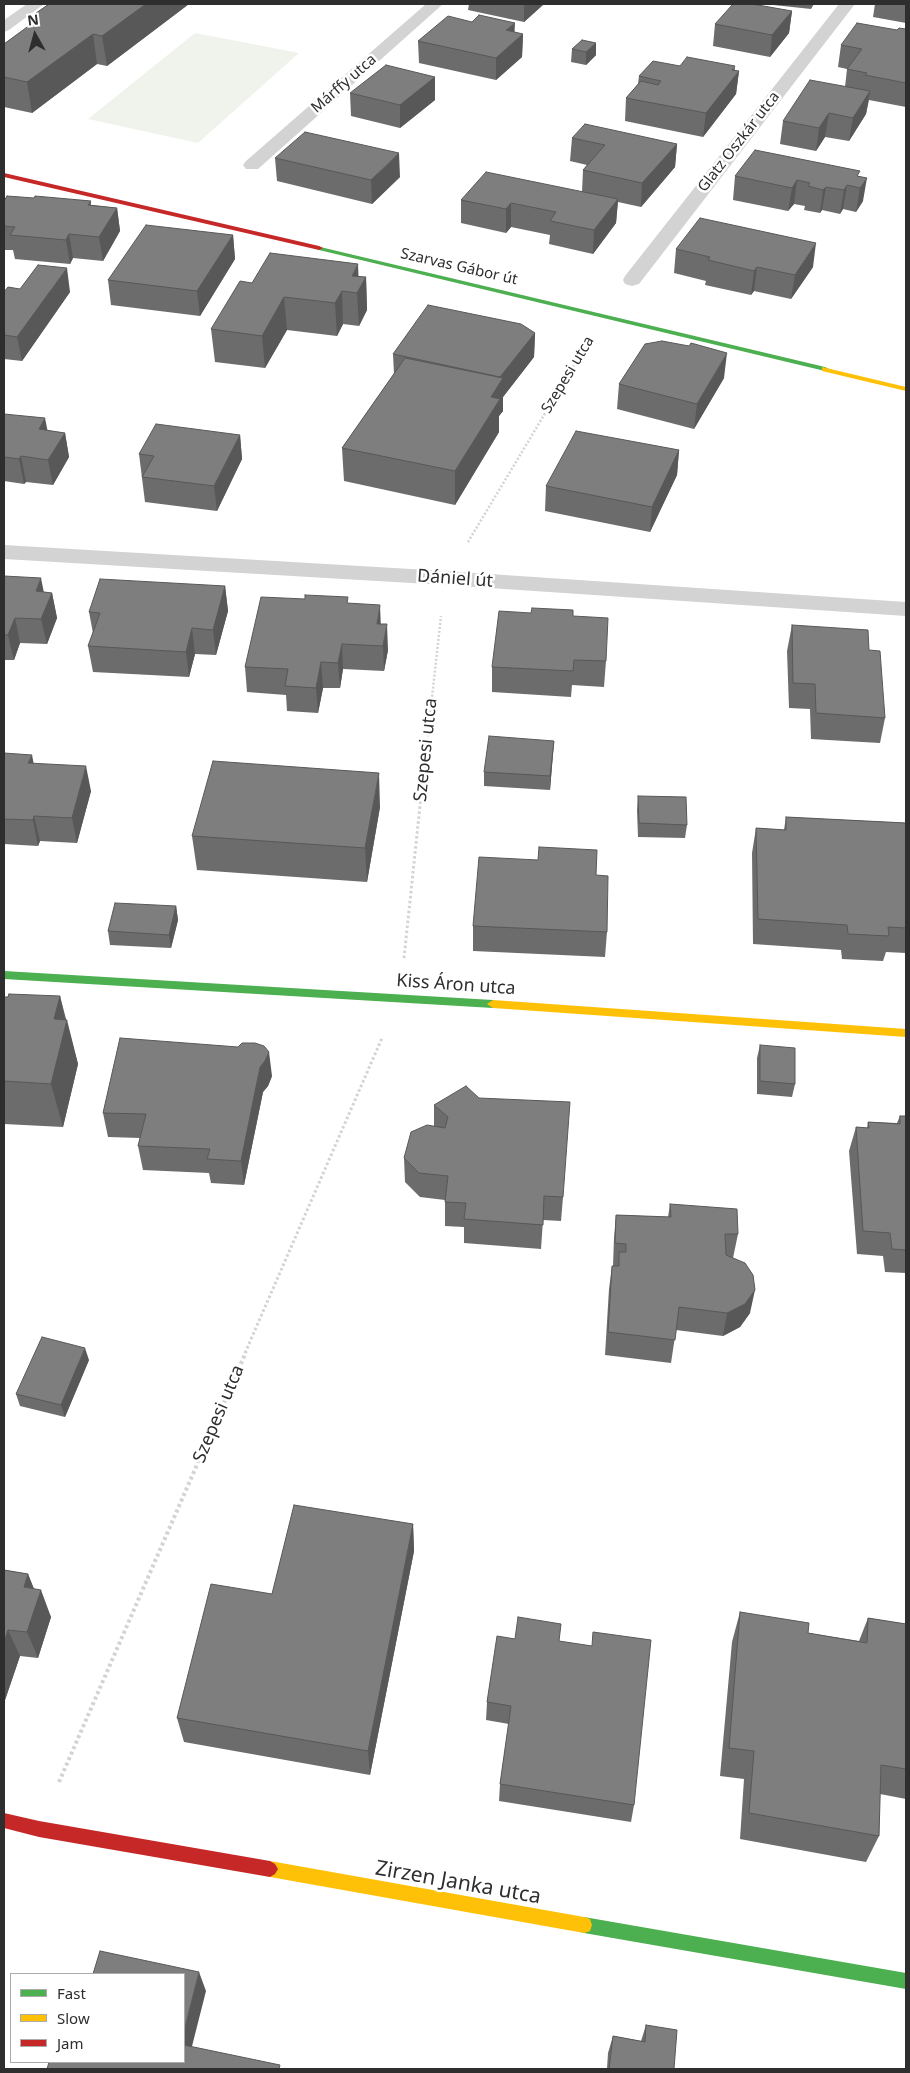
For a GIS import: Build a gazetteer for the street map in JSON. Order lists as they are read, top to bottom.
{
  "streets": {
    "street": [
      "Márffy utca",
      "Glatz Oszkár utca",
      "Szarvas Gábor út",
      "Dániel út",
      "Kiss Áron utca",
      "Zirzen Janka utca"
    ],
    "path": ["Szepesi utca"]
  },
  "crossings": [
    ["Szarvas Gábor út", "Szepesi utca"],
    ["Szepesi utca", "Dániel út"],
    ["Szepesi utca", "Kiss Áron utca"],
    ["Szepesi utca", "Zirzen Janka utca"]
  ],
  "legend": ["Fast", "Slow", "Jam"],
  "north": "top"
}
